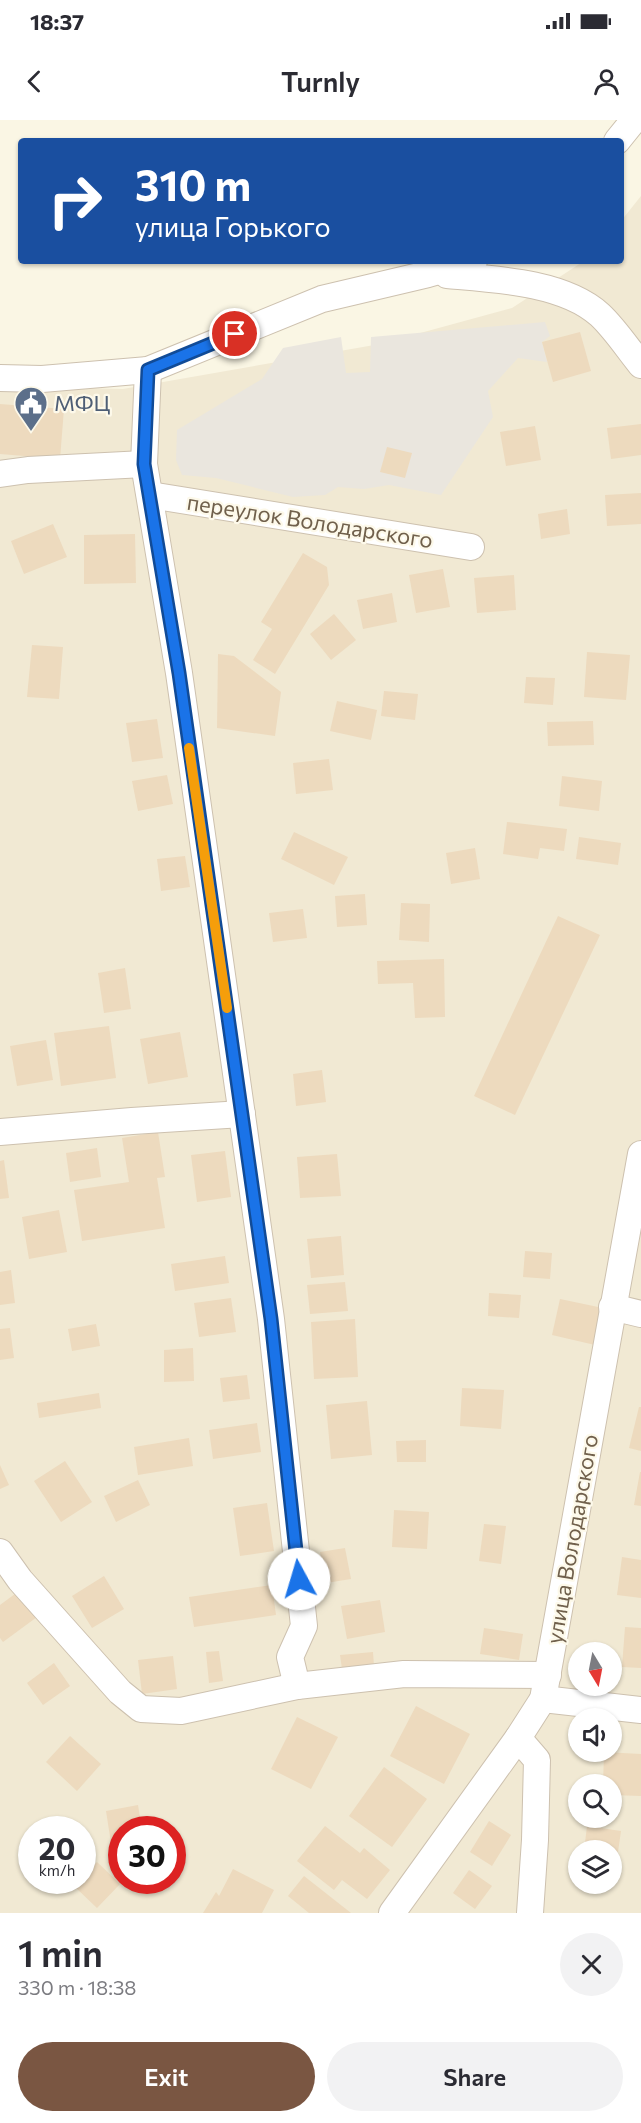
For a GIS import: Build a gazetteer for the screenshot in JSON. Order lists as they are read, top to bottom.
{
  "streets": {
    "street": ["переулок Володарского", "улица Володарского"]
  },
  "places": {
    "public building": ["МФЦ"]
  },
  "north": "bottom",
  "page": {
    "status": "18:37",
    "header": "Turnly",
    "turn": ["310 m", "улица Горького"],
    "speed": "20 km/h",
    "limit": "30",
    "heading": ["1 min", "330 m · 18:38"],
    "buttons": ["Exit", "Share"]
  }
}
